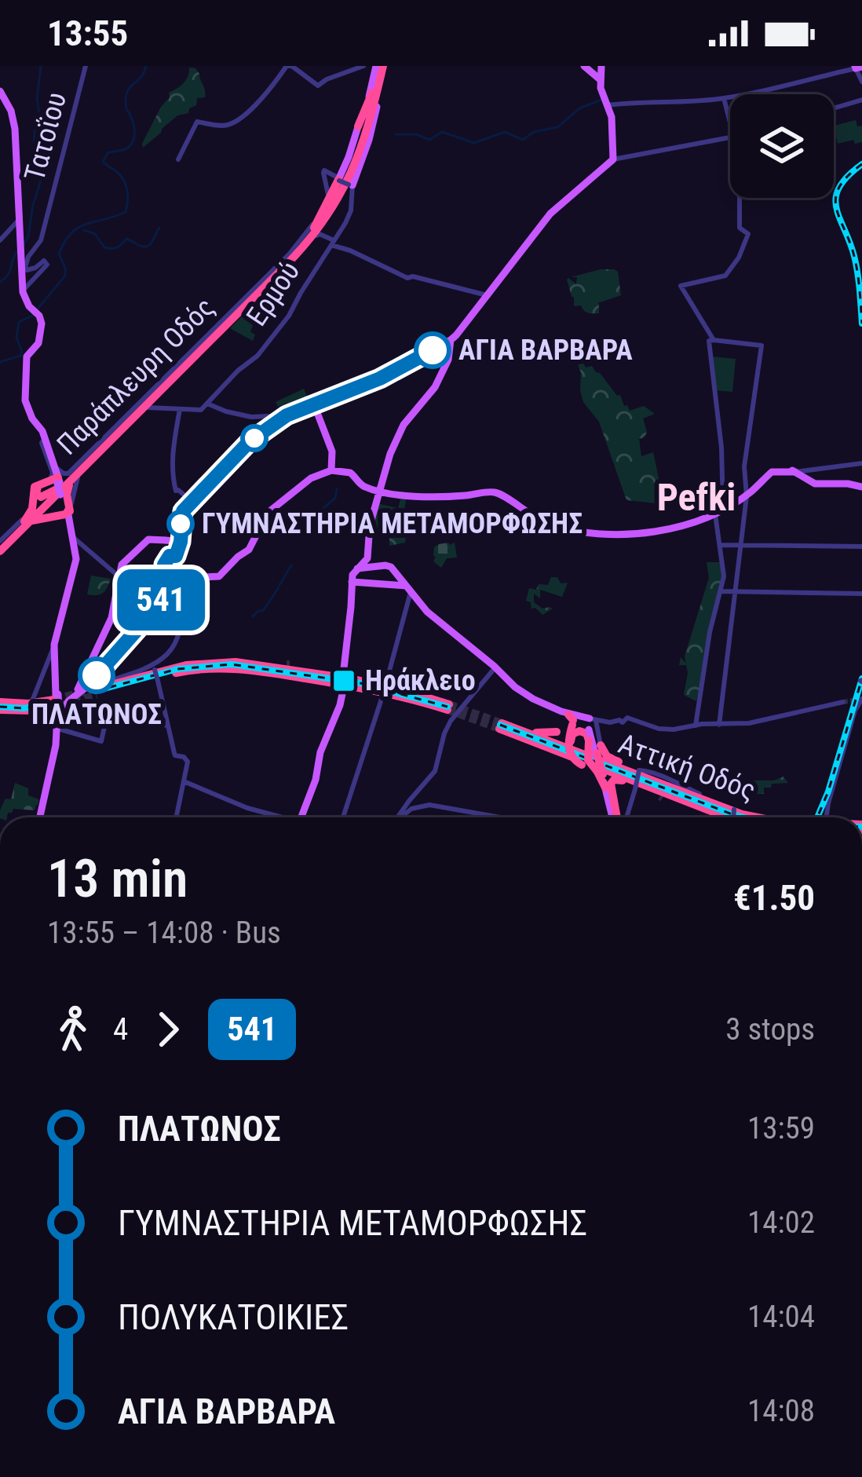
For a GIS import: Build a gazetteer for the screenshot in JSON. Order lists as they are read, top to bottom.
{
  "streets": {
    "highway": ["Αττική Οδός"],
    "street": ["Τατοΐου", "Ερμού", "Παράπλευρη Οδός"]
  },
  "crossings": [
    ["Ερμού", "Παράπλευρη Οδός"]
  ],
  "districts": ["Pefki"],
  "places": {
    "other": ["ΑΓΙΑ ΒΑΡΒΑΡΑ", "ΓΥΜΝΑΣΤΗΡΙΑ ΜΕΤΑΜΟΡΦΩΣΗΣ", "ΠΛΑΤΩΝΟΣ"],
    "transit": ["Ηράκλειο"]
  },
  "lines": ["bus line 541"],
  "page": {
    "status": "13:55",
    "on_map": "541",
    "heading": ["13 min", "13:55 – 14:08 · Bus", "€1.50"],
    "legs": ["4", "541", "3 stops"],
    "list": [
      {
        "name": "ΠΛΑΤΩΝΟΣ",
        "value": "13:59"
      },
      {
        "name": "ΓΥΜΝΑΣΤΗΡΙΑ ΜΕΤΑΜΟΡΦΩΣΗΣ",
        "value": "14:02"
      },
      {
        "name": "ΠΟΛΥΚΑΤΟΙΚΙΕΣ",
        "value": "14:04"
      },
      {
        "name": "ΑΓΙΑ ΒΑΡΒΑΡΑ",
        "value": "14:08"
      }
    ]
  }
}
